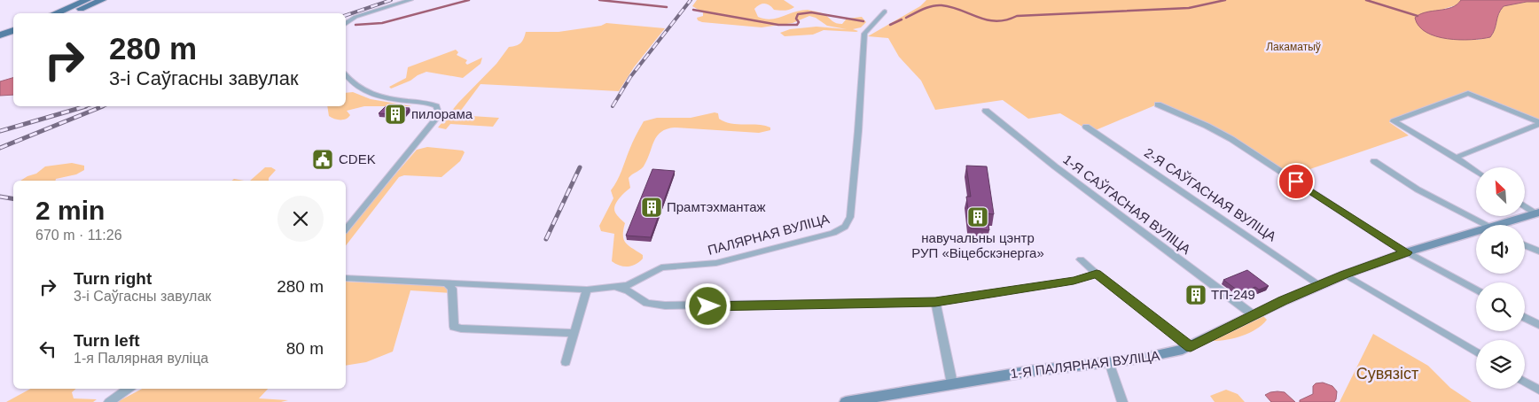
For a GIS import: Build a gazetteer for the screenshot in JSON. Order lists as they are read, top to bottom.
{
  "streets": {
    "street": [
      "2-Я САЎГАСНАЯ ВУЛІЦА",
      "1-Я САЎГАСНАЯ ВУЛІЦА",
      "ПАЛЯРНАЯ ВУЛІЦА",
      "1-Я ПАЛЯРНАЯ ВУЛІЦА"
    ]
  },
  "crossings": [
    ["2-Я САЎГАСНАЯ ВУЛІЦА", "1-Я ПАЛЯРНАЯ ВУЛІЦА"],
    ["1-Я САЎГАСНАЯ ВУЛІЦА", "1-Я ПАЛЯРНАЯ ВУЛІЦА"]
  ],
  "parks": ["Лакаматыў", "Сувязіст"],
  "places": {
    "building": [
      "пилорама",
      "Прамтэхмантаж",
      "навучальны цэнтр РУП «Віцебскэнерга»",
      "ТП-249"
    ],
    "public building": ["CDEK"]
  },
  "north": "top left",
  "page": {
    "turn": ["280 m", "3-і Саўгасны завулак"],
    "heading": ["2 min", "670 m · 11:26"],
    "list": [
      {
        "name": "Turn right",
        "note": "3-і Саўгасны завулак",
        "value": "280 m"
      },
      {
        "name": "Turn left",
        "note": "1-я Палярная вуліца",
        "value": "80 m"
      }
    ]
  }
}
